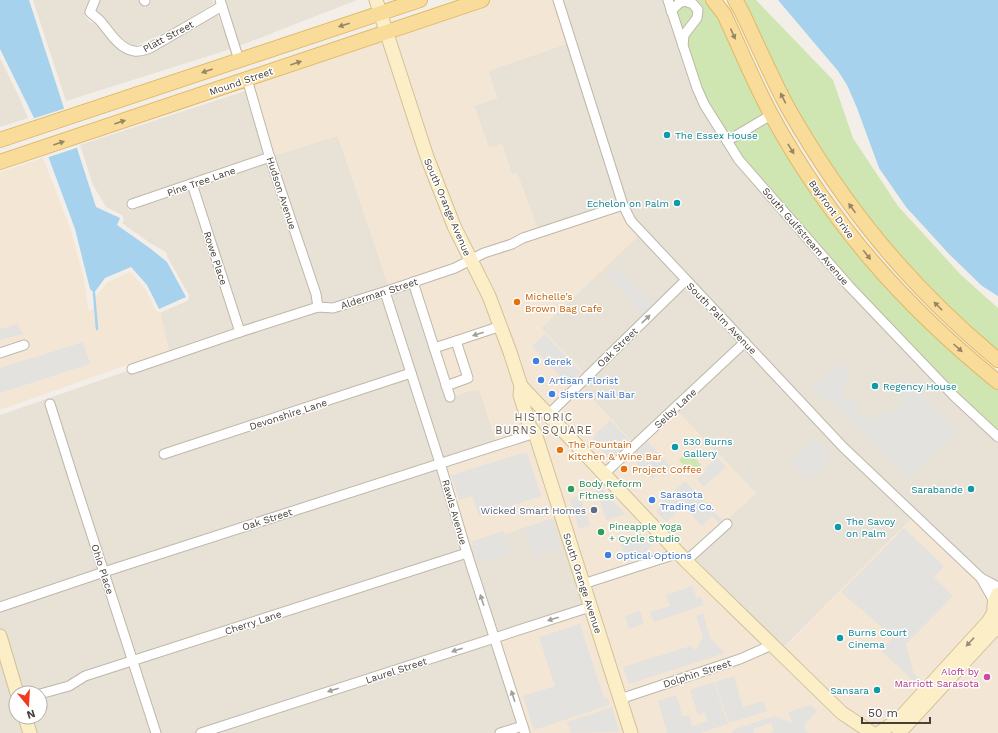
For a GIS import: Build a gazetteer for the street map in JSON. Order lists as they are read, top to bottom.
{
  "streets": {
    "main road": ["Mound Street", "Bayfront Drive"],
    "street": [
      "Platt Street",
      "Pine Tree Lane",
      "Hudson Avenue",
      "South Orange Avenue",
      "South Gulfstream Avenue",
      "Rowe Place",
      "Alderman Street",
      "South Palm Avenue",
      "Oak Street",
      "Selby Lane",
      "Devonshire Lane",
      "Rawls Avenue",
      "Ohio Place",
      "Cherry Lane",
      "Laurel Street",
      "Dolphin Street"
    ]
  },
  "crossings": [
    ["Mound Street", "Hudson Avenue"],
    ["Mound Street", "South Orange Avenue"],
    ["Pine Tree Lane", "Hudson Avenue"],
    ["Pine Tree Lane", "Rowe Place"],
    ["Hudson Avenue", "Alderman Street"],
    ["South Orange Avenue", "Alderman Street"],
    ["South Orange Avenue", "Oak Street"],
    ["South Orange Avenue", "Laurel Street"],
    ["South Orange Avenue", "Dolphin Street"],
    ["Rowe Place", "Alderman Street"],
    ["Alderman Street", "South Palm Avenue"],
    ["Alderman Street", "Rawls Avenue"],
    ["South Palm Avenue", "Oak Street"],
    ["South Palm Avenue", "Selby Lane"],
    ["Oak Street", "Rawls Avenue"],
    ["Oak Street", "Ohio Place"],
    ["Devonshire Lane", "Rawls Avenue"],
    ["Rawls Avenue", "Cherry Lane"],
    ["Rawls Avenue", "Laurel Street"],
    ["Ohio Place", "Cherry Lane"]
  ],
  "one_way": ["Rawls Avenue", "Laurel Street"],
  "districts": ["HISTORIC BURNS SQUARE"],
  "places": [
    "The Essex House",
    "Echelon on Palm",
    "Michelle’s Brown Bag Cafe",
    "derek",
    "Artisan Florist",
    "Regency House",
    "Sisters Nail Bar",
    "530 Burns Gallery",
    "The Fountain Kitchen & Wine Bar",
    "Project Coffee",
    "Body Reform Fitness",
    "Sarabande",
    "Sarasota Trading Co.",
    "Wicked Smart Homes",
    "The Savoy on Palm",
    "Pineapple Yoga + Cycle Studio",
    "Optical Options",
    "Burns Court Cinema",
    "Aloft by Marriott Sarasota",
    "Sansara"
  ],
  "scale_bar": "50 m",
  "north": "bottom"
}
